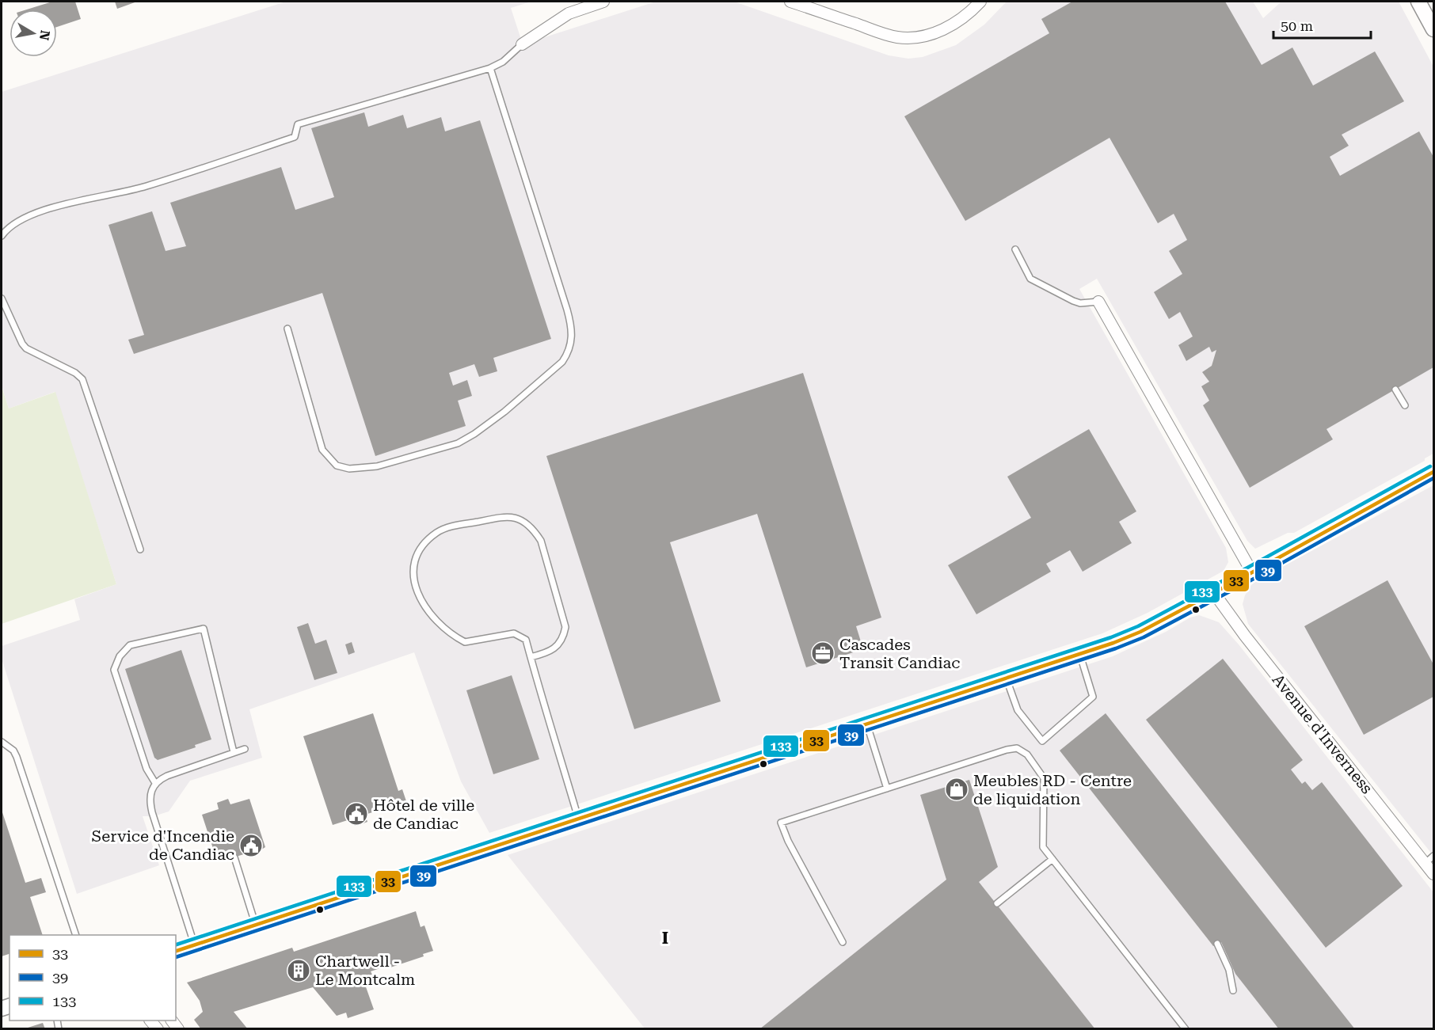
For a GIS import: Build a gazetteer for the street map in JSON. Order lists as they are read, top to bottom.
{
  "streets": {
    "street": ["Avenue d'Inverness"]
  },
  "districts": ["I"],
  "places": {
    "office": ["Cascades Transit Candiac"],
    "shop": ["Meubles RD - Centre de liquidation"],
    "public building": ["Hôtel de ville de Candiac", "Service d'Incendie de Candiac"],
    "building": ["Chartwell - Le Montcalm"]
  },
  "lines": ["transit line 133", "transit line 33", "transit line 39"],
  "legend": ["33", "39", "133"],
  "scale_bar": "50 m",
  "north": "right"
}
